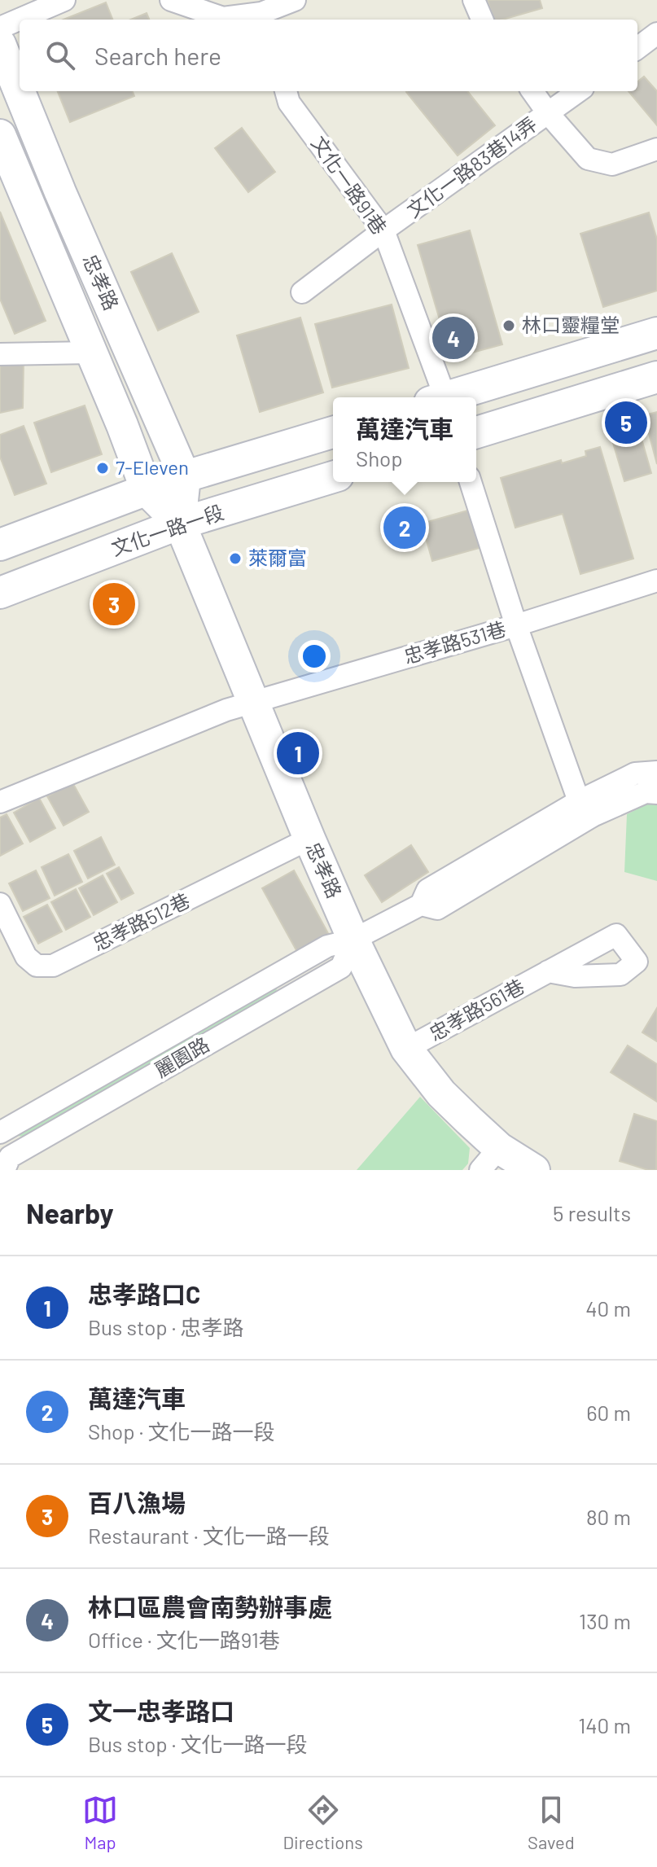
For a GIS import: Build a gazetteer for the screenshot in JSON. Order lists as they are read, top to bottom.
{
  "streets": {
    "street": [
      "文化一路83巷14弄",
      "文化一路91巷",
      "忠孝路",
      "文化一路一段",
      "忠孝路531巷",
      "忠孝路512巷",
      "忠孝路561巷",
      "麗園路"
    ]
  },
  "crossings": [
    ["文化一路83巷14弄", "文化一路91巷"],
    ["忠孝路", "文化一路一段"],
    ["忠孝路", "忠孝路531巷"],
    ["忠孝路", "忠孝路512巷"],
    ["忠孝路", "忠孝路561巷"],
    ["忠孝路", "麗園路"]
  ],
  "places": ["林口靈糧堂", "7-Eleven", "萊爾富"],
  "page": {
    "search": "Search here",
    "pins": [
      "4",
      "5",
      "2",
      "3",
      "1"
    ],
    "popup": ["萬達汽車", "Shop"],
    "heading": ["Nearby", "5 results"],
    "list": [
      {
        "mark": "1",
        "name": "忠孝路口C",
        "note": "Bus stop · 忠孝路",
        "value": "40 m"
      },
      {
        "mark": "2",
        "name": "萬達汽車",
        "note": "Shop · 文化一路一段",
        "value": "60 m"
      },
      {
        "mark": "3",
        "name": "百八漁場",
        "note": "Restaurant · 文化一路一段",
        "value": "80 m"
      },
      {
        "mark": "4",
        "name": "林口區農會南勢辦事處",
        "note": "Office · 文化一路91巷",
        "value": "130 m"
      },
      {
        "mark": "5",
        "name": "文一忠孝路口",
        "note": "Bus stop · 文化一路一段",
        "value": "140 m"
      }
    ],
    "nav": ["Map", "Directions", "Saved"]
  }
}
